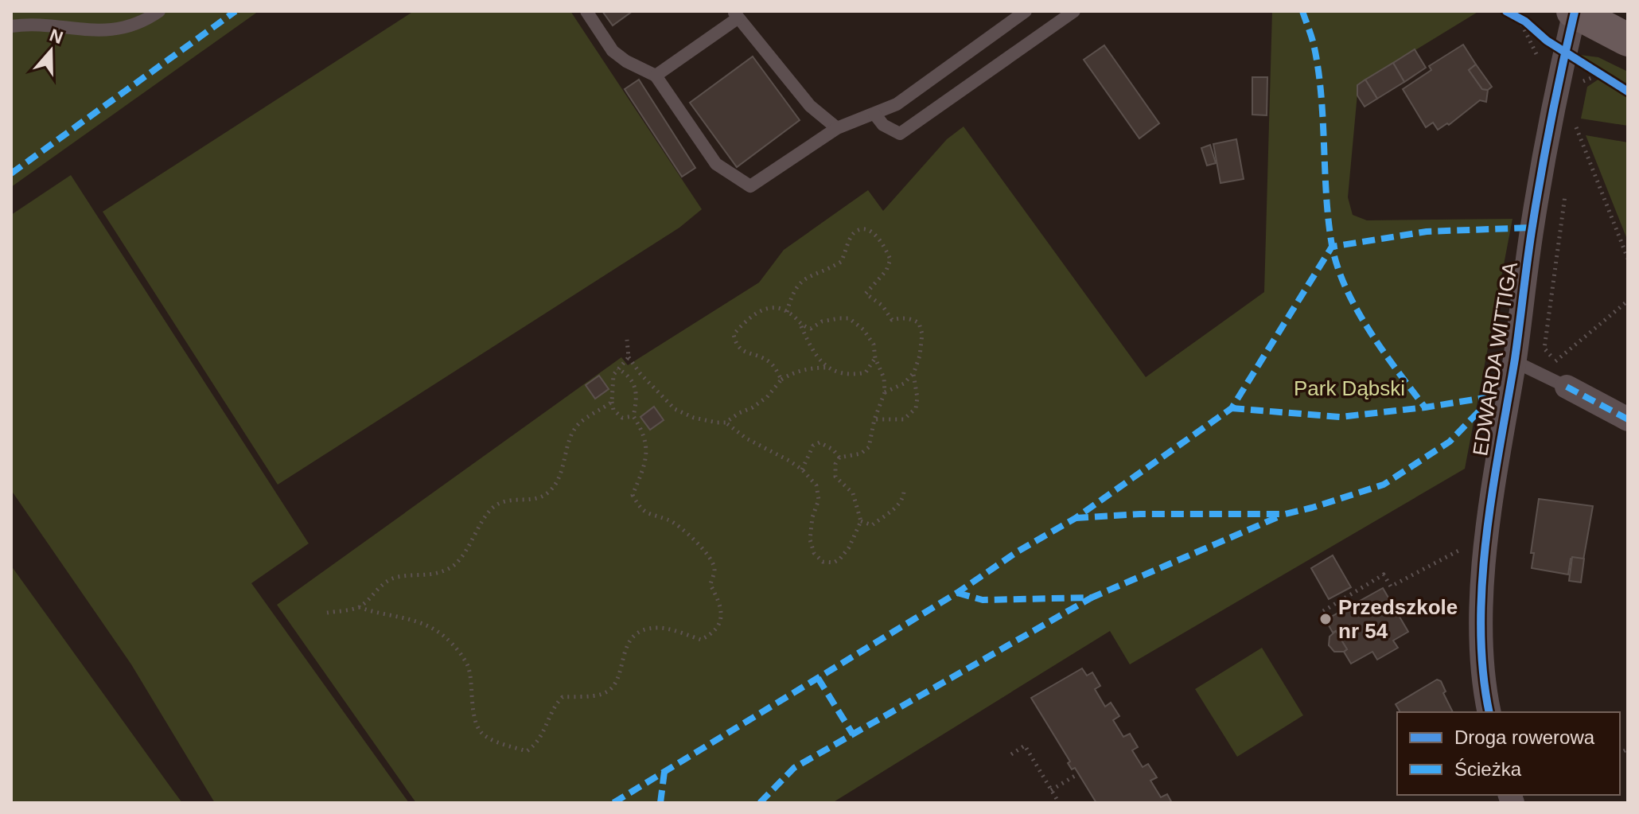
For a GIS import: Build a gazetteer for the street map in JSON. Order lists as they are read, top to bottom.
{
  "streets": {
    "street": ["EDWARDA WITTIGA"]
  },
  "parks": ["Park Dąbski"],
  "places": ["Przedszkole nr 54"],
  "legend": ["Droga rowerowa", "Ścieżka"],
  "north": "top"
}
